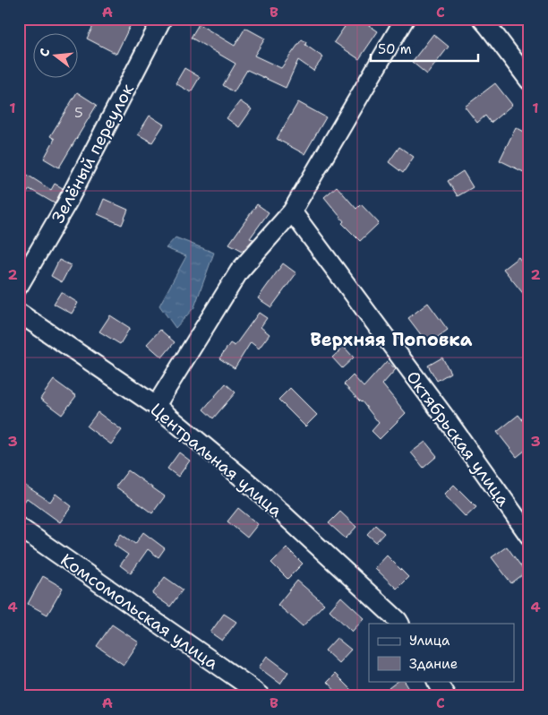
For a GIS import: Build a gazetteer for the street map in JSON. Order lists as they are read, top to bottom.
{
  "streets": {
    "street": [
      "Зелёный переулок",
      "Октябрьская улица",
      "Центральная улица",
      "Комсомольская улица"
    ]
  },
  "districts": ["Верхняя Поповка"],
  "house_numbers": ["5"],
  "legend": ["Улица", "Здание"],
  "scale_bar": "50 m",
  "north": "left",
  "grid": {
    "columns": ["A", "B", "C"],
    "rows": [
      "1",
      "2",
      "3",
      "4"
    ]
  }
}
